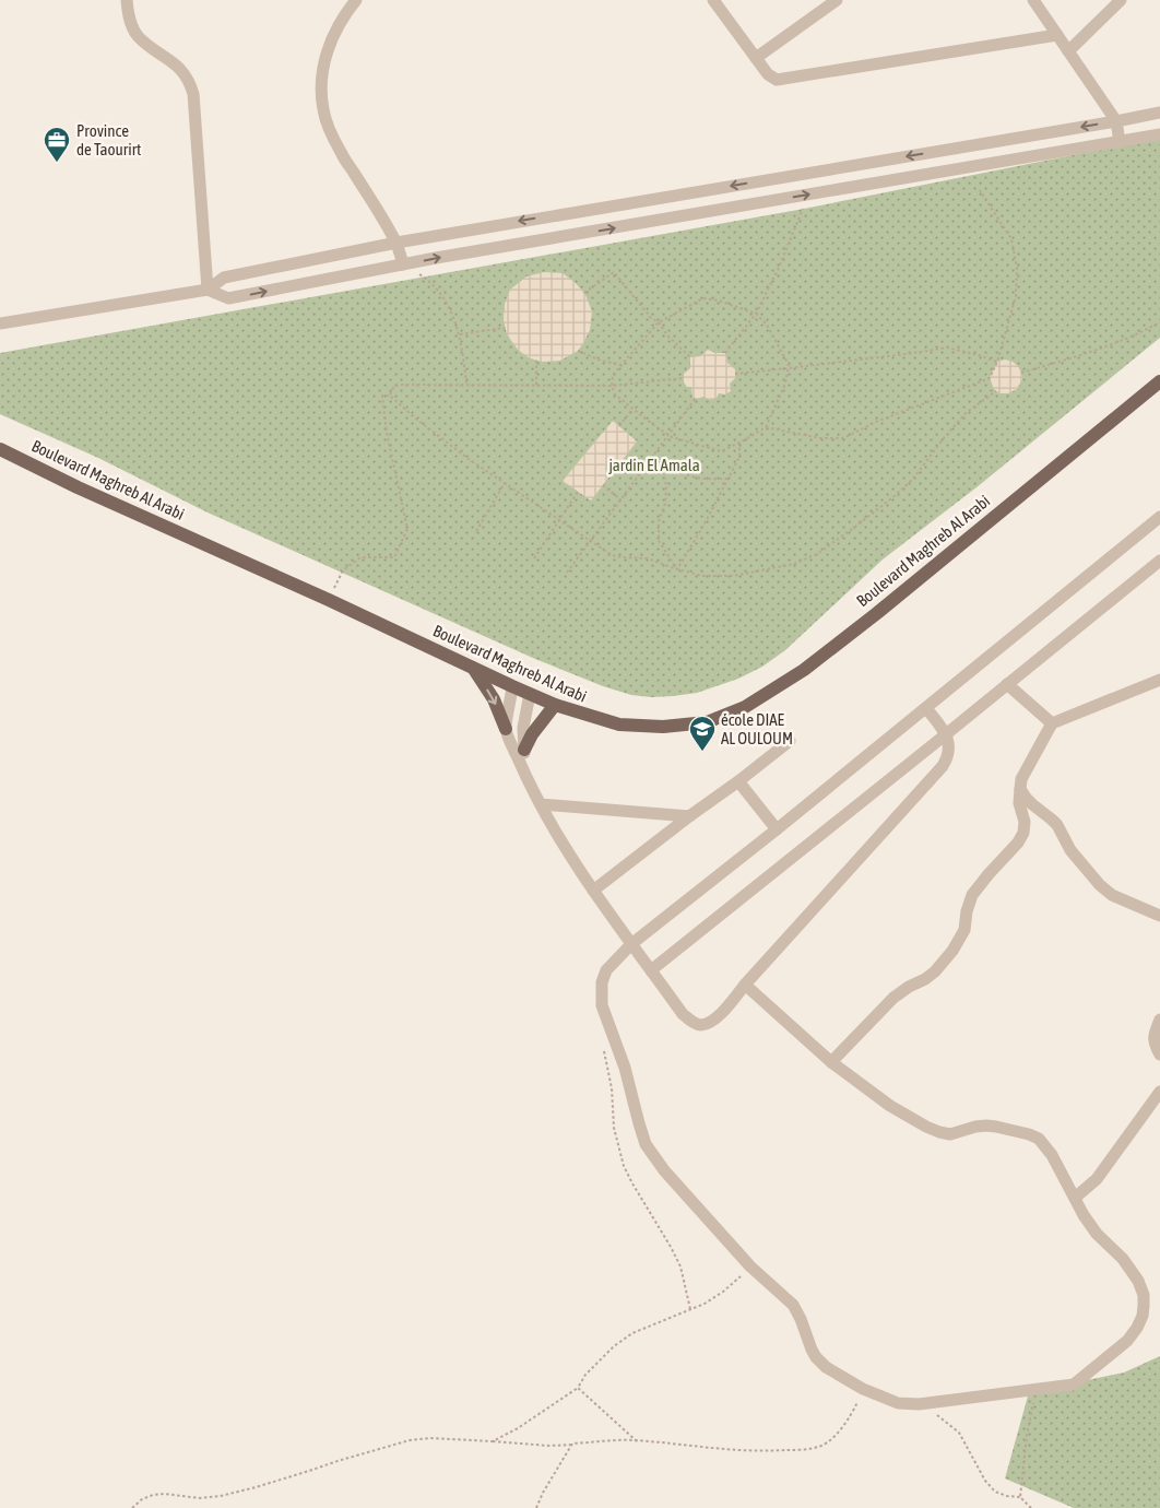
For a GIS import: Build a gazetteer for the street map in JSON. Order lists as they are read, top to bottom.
{
  "streets": {
    "main road": ["Boulevard Maghreb Al Arabi"]
  },
  "parks": ["jardin El Amala"],
  "places": {
    "office": ["Province de Taourirt"],
    "school or university": ["école DIAE AL OULOUM"]
  }
}
